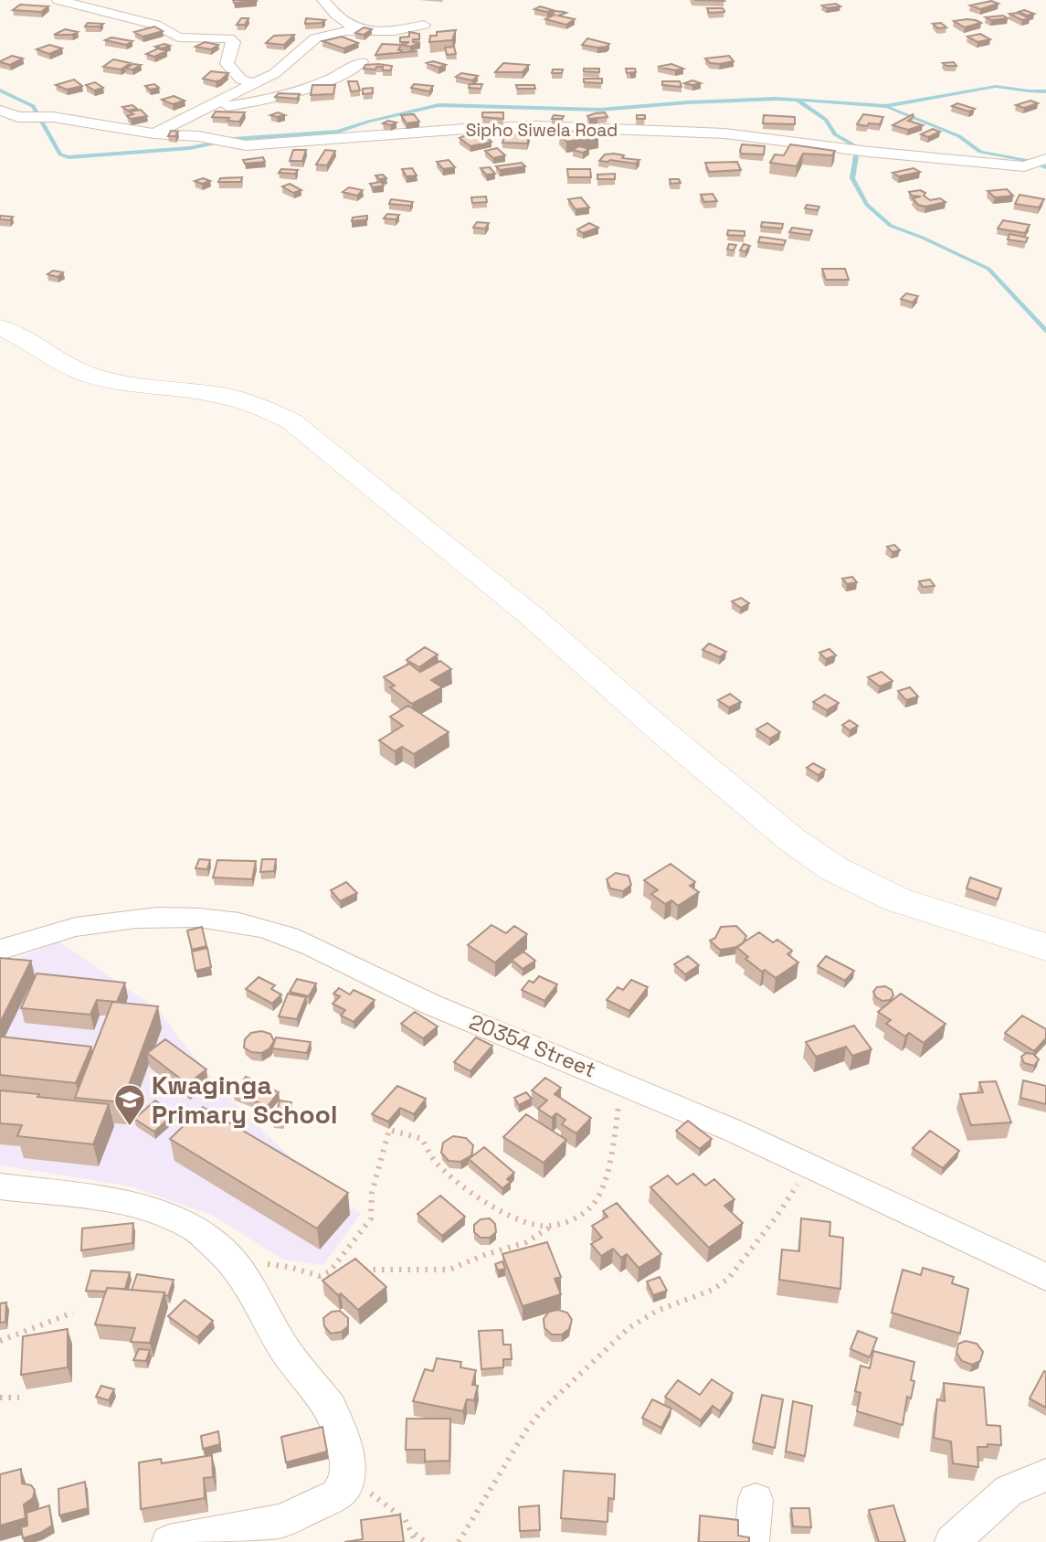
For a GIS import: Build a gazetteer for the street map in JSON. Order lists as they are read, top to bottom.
{
  "streets": {
    "street": ["Sipho Siwela Road", "20354 Street"]
  },
  "places": {
    "school or university": ["Kwaginga Primary School"]
  }
}
